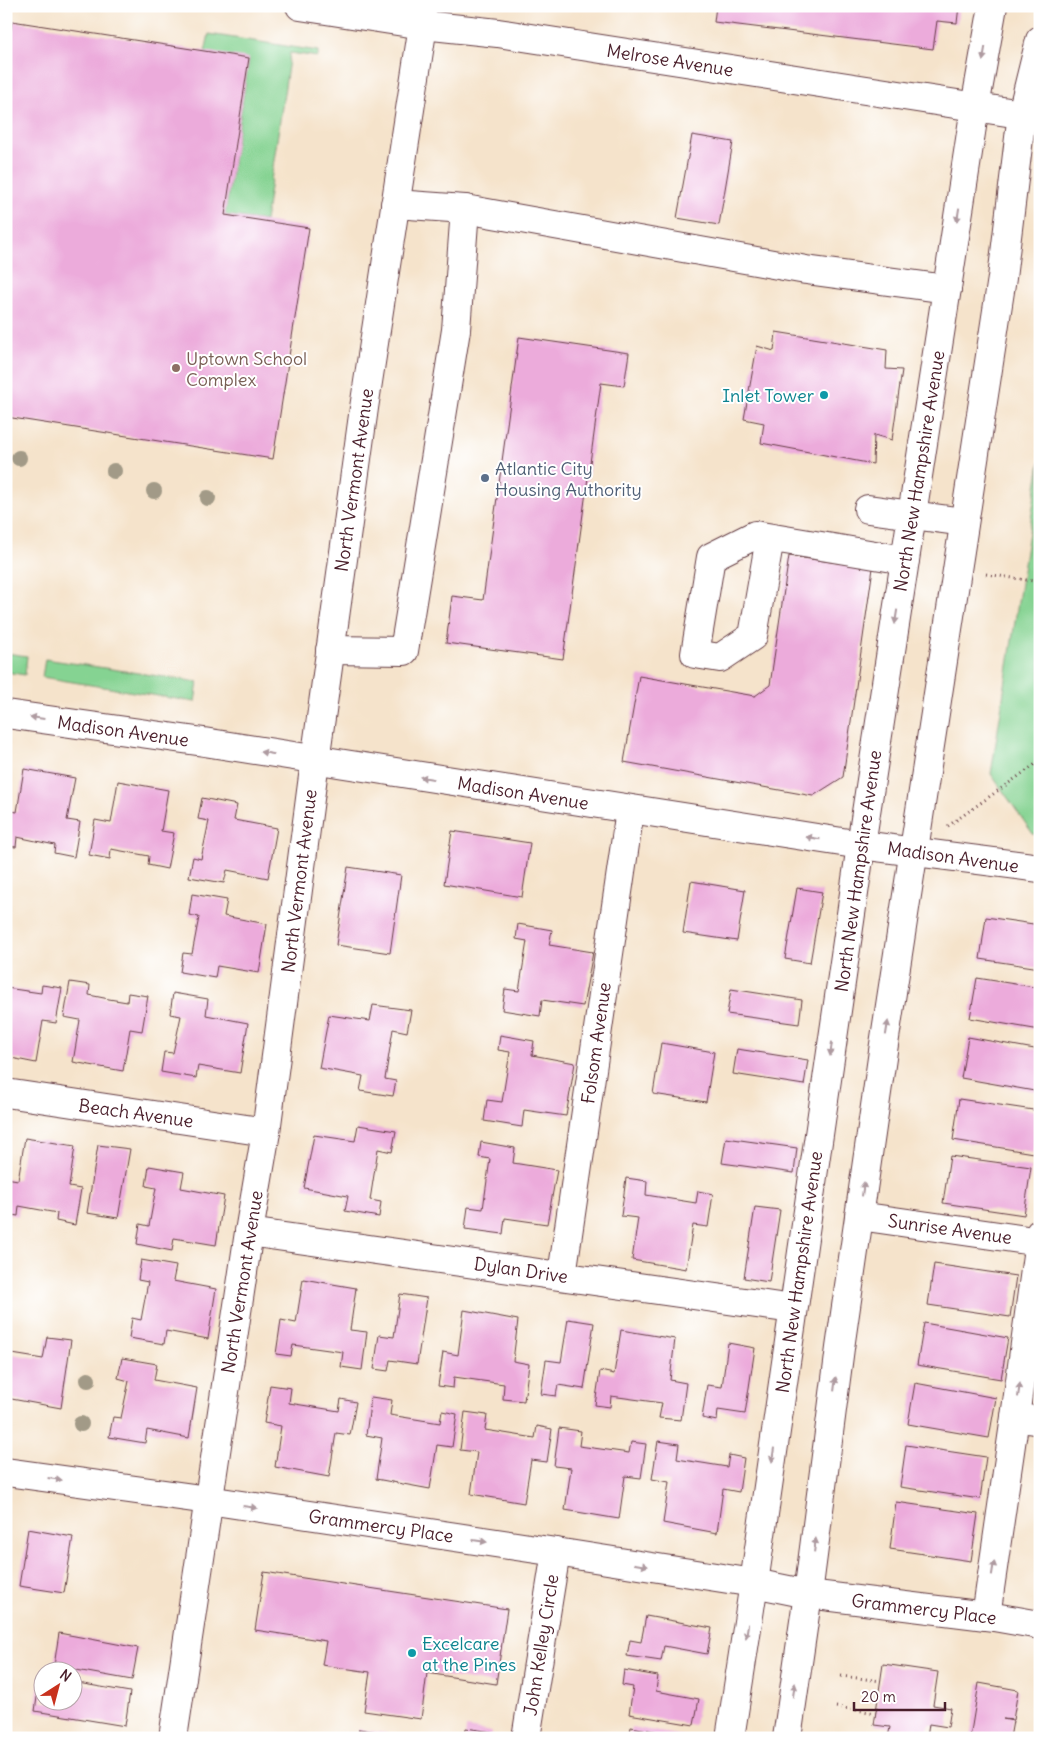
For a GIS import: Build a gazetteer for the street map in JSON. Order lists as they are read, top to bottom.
{
  "streets": {
    "street": [
      "Melrose Avenue",
      "North New Hampshire Avenue",
      "North Vermont Avenue",
      "Madison Avenue",
      "Folsom Avenue",
      "Beach Avenue",
      "Sunrise Avenue",
      "Dylan Drive",
      "Grammercy Place",
      "John Kelley Circle"
    ]
  },
  "crossings": [
    ["Melrose Avenue", "North New Hampshire Avenue"],
    ["Melrose Avenue", "North Vermont Avenue"],
    ["North New Hampshire Avenue", "Madison Avenue"],
    ["North New Hampshire Avenue", "Dylan Drive"],
    ["North New Hampshire Avenue", "Grammercy Place"],
    ["North Vermont Avenue", "Madison Avenue"],
    ["North Vermont Avenue", "Beach Avenue"],
    ["North Vermont Avenue", "Dylan Drive"],
    ["North Vermont Avenue", "Grammercy Place"],
    ["Madison Avenue", "Folsom Avenue"],
    ["Folsom Avenue", "Dylan Drive"],
    ["Grammercy Place", "John Kelley Circle"]
  ],
  "one_way": ["Madison Avenue", "Grammercy Place"],
  "places": [
    "Uptown School Complex",
    "Inlet Tower",
    "Atlantic City Housing Authority",
    "Excelcare at the Pines"
  ],
  "scale_bar": "20 m",
  "north": "top right"
}
